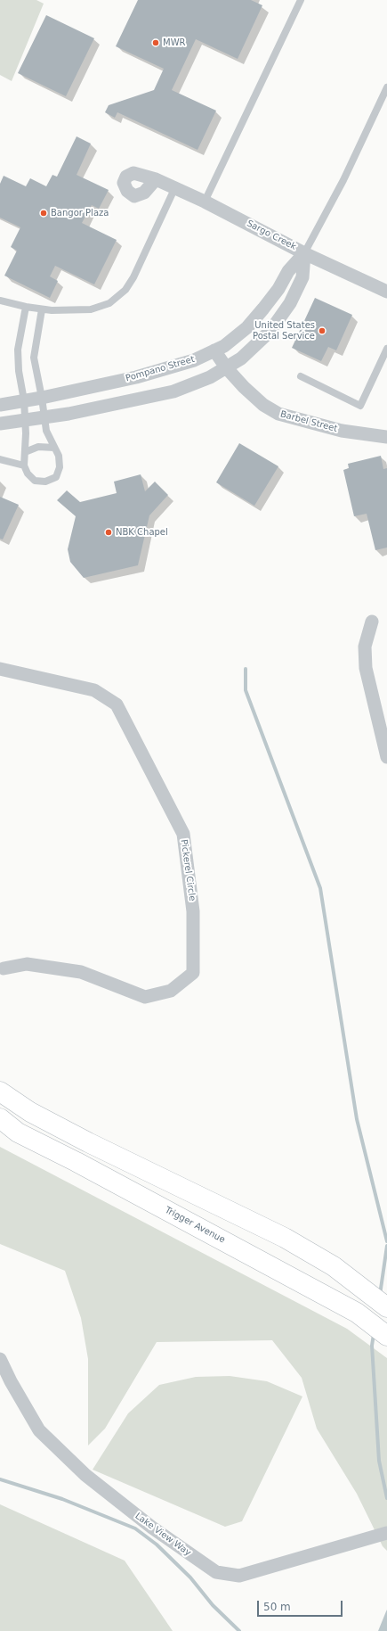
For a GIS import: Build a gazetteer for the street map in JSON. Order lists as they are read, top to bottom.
{
  "streets": {
    "main road": ["Trigger Avenue"],
    "street": [
      "Sargo Creek",
      "Pompano Street",
      "Barbel Street",
      "Pickerel Circle",
      "Lake View Way"
    ]
  },
  "crossings": [
    ["Sargo Creek", "Pompano Street"],
    ["Pompano Street", "Barbel Street"]
  ],
  "places": [
    "MWR",
    "Bangor Plaza",
    "United States Postal Service",
    "NBK Chapel"
  ],
  "scale_bar": "50 m"
}
